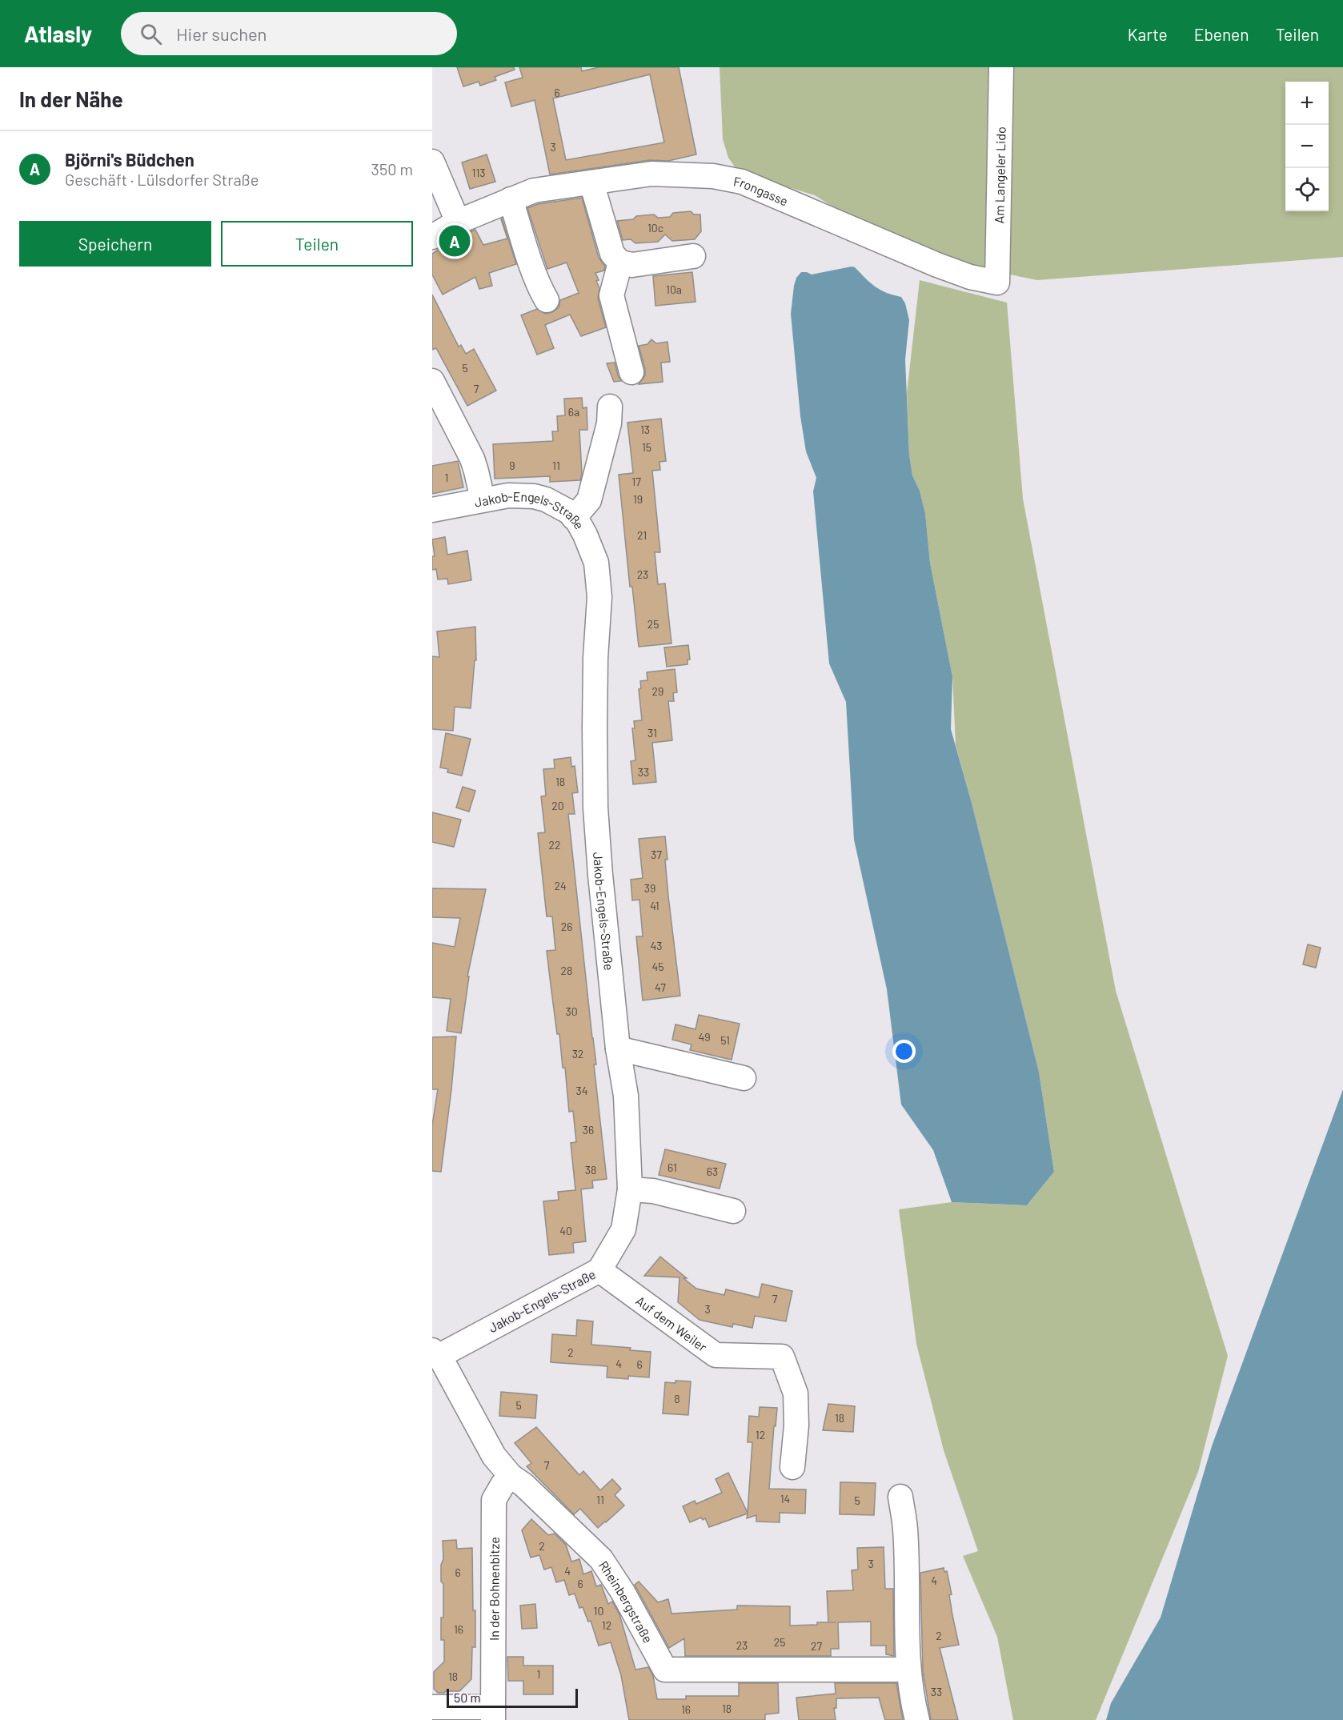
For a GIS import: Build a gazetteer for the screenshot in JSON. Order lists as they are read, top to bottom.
{
  "streets": {
    "street": [
      "Am Langeler Lido",
      "Frongasse",
      "Jakob-Engels-Straße",
      "Auf dem Weiler",
      "In der Bohnenbitze",
      "Rheinbergstraße"
    ]
  },
  "crossings": [
    ["Am Langeler Lido", "Frongasse"],
    ["Jakob-Engels-Straße", "Auf dem Weiler"],
    ["Jakob-Engels-Straße", "Rheinbergstraße"],
    ["In der Bohnenbitze", "Rheinbergstraße"]
  ],
  "house_numbers": [
    "6",
    "3",
    "113",
    "10c",
    "10a",
    "5",
    "7",
    "6a",
    "13",
    "15",
    "9",
    "11",
    "1",
    "17",
    "19",
    "21",
    "23",
    "25",
    "29",
    "31",
    "33",
    "18",
    "20",
    "22",
    "37",
    "24",
    "39",
    "41",
    "26",
    "43",
    "45",
    "28",
    "47",
    "30",
    "49",
    "51",
    "32",
    "34",
    "36",
    "61",
    "38",
    "63",
    "40",
    "7",
    "3",
    "2",
    "4",
    "6",
    "8",
    "5",
    "18",
    "12",
    "7",
    "14",
    "11",
    "5",
    "2",
    "3",
    "4",
    "6",
    "4",
    "6",
    "10",
    "12",
    "16",
    "2",
    "25",
    "23",
    "27",
    "1",
    "18",
    "33",
    "18",
    "16"
  ],
  "scale_bar": "50 m",
  "page": {
    "header": "Atlasly",
    "search": "Hier suchen",
    "nav": ["Karte", "Ebenen", "Teilen"],
    "heading": "In der Nähe",
    "map_buttons": ["+", "−"],
    "list": [
      {
        "mark": "A",
        "name": "Björni's Büdchen",
        "note": "Geschäft · Lülsdorfer Straße",
        "value": "350 m"
      }
    ],
    "buttons": ["Speichern", "Teilen"],
    "pins": "A",
    "scale": "50 m"
  }
}
